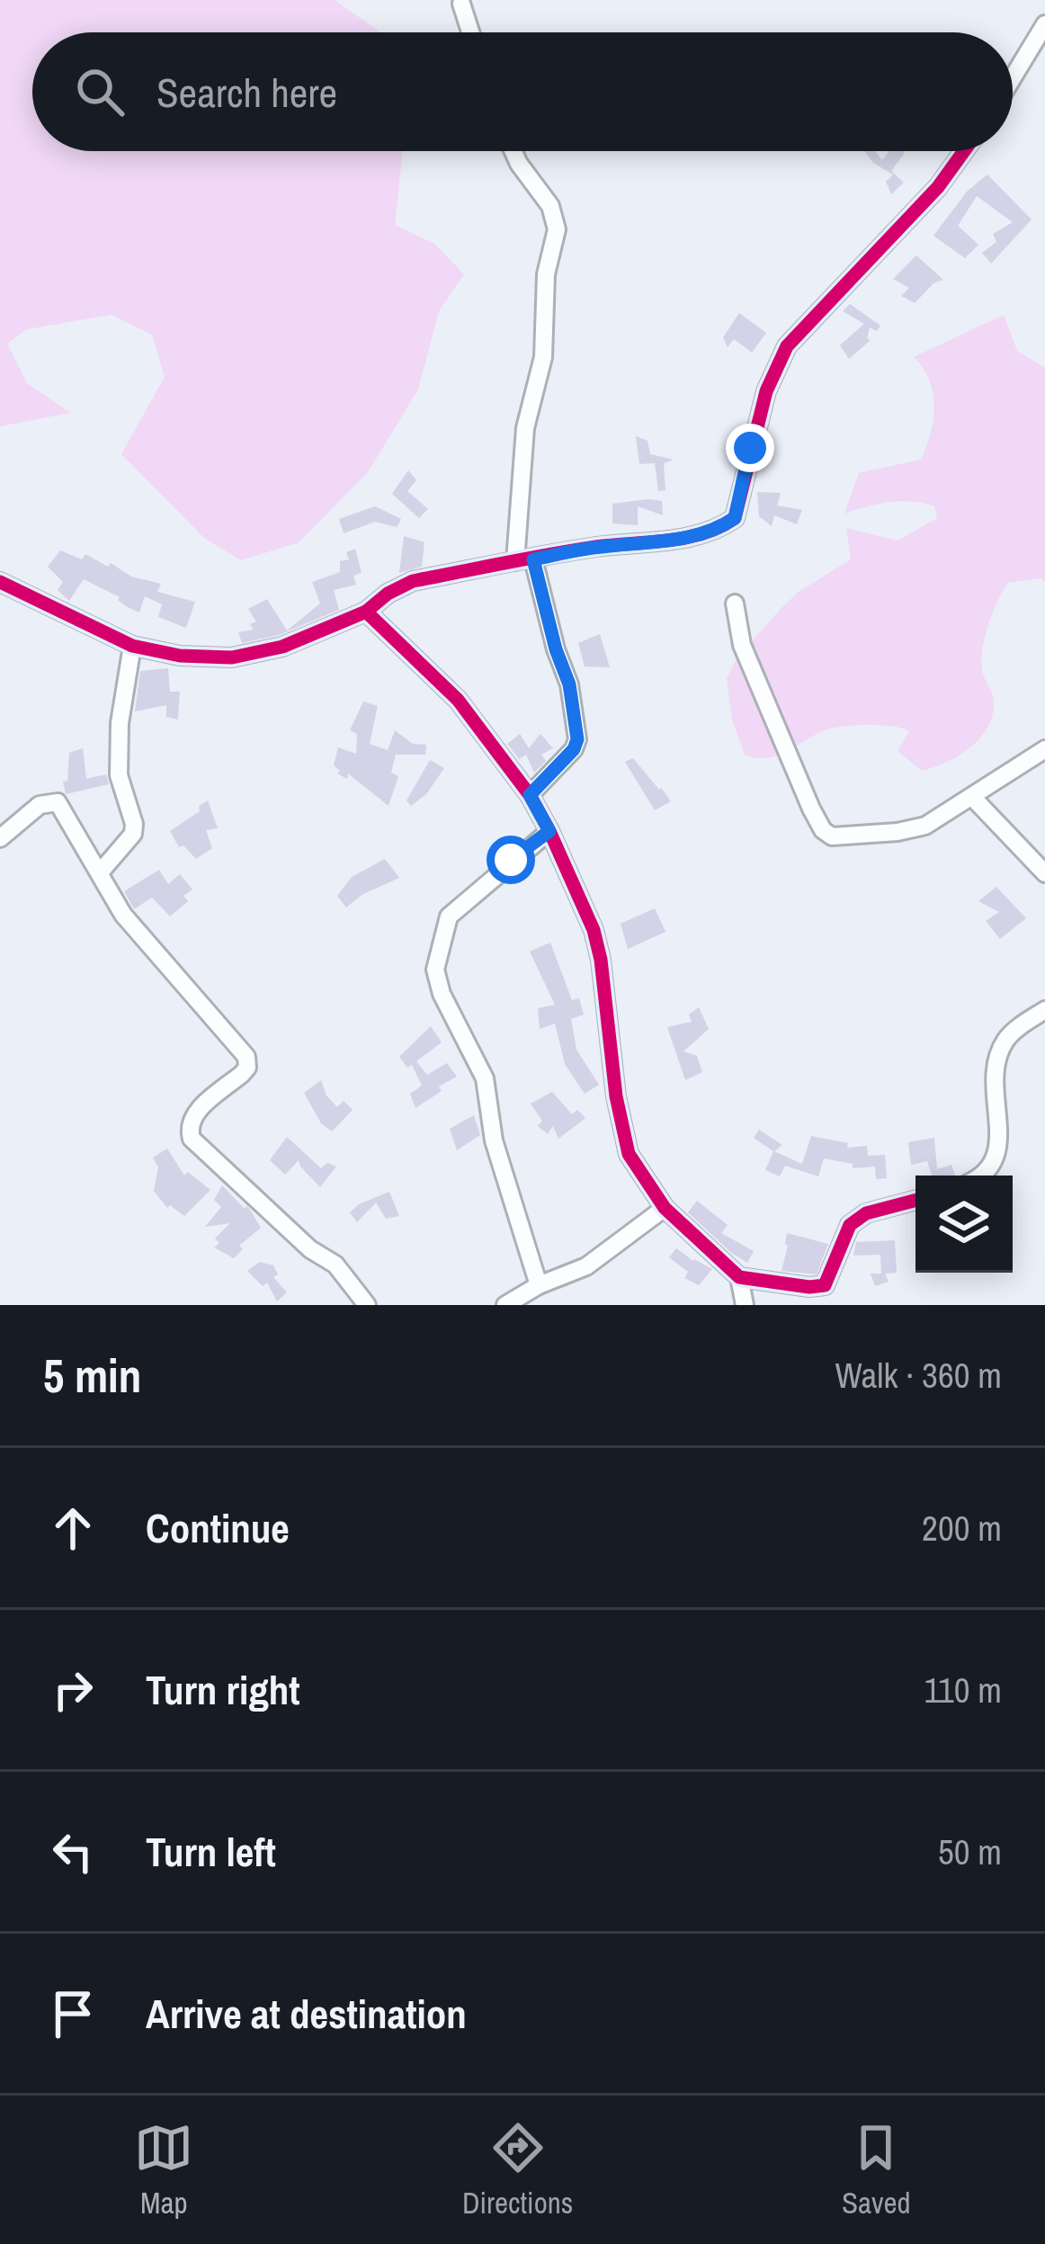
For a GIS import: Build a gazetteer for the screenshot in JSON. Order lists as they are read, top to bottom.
{
  "page": {
    "search": "Search here",
    "heading": ["5 min", "Walk · 360 m"],
    "list": [
      ["Continue", "200 m"],
      ["Turn right", "110 m"],
      ["Turn left", "50 m"],
      "Arrive at destination"
    ],
    "nav": ["Map", "Directions", "Saved"]
  }
}
